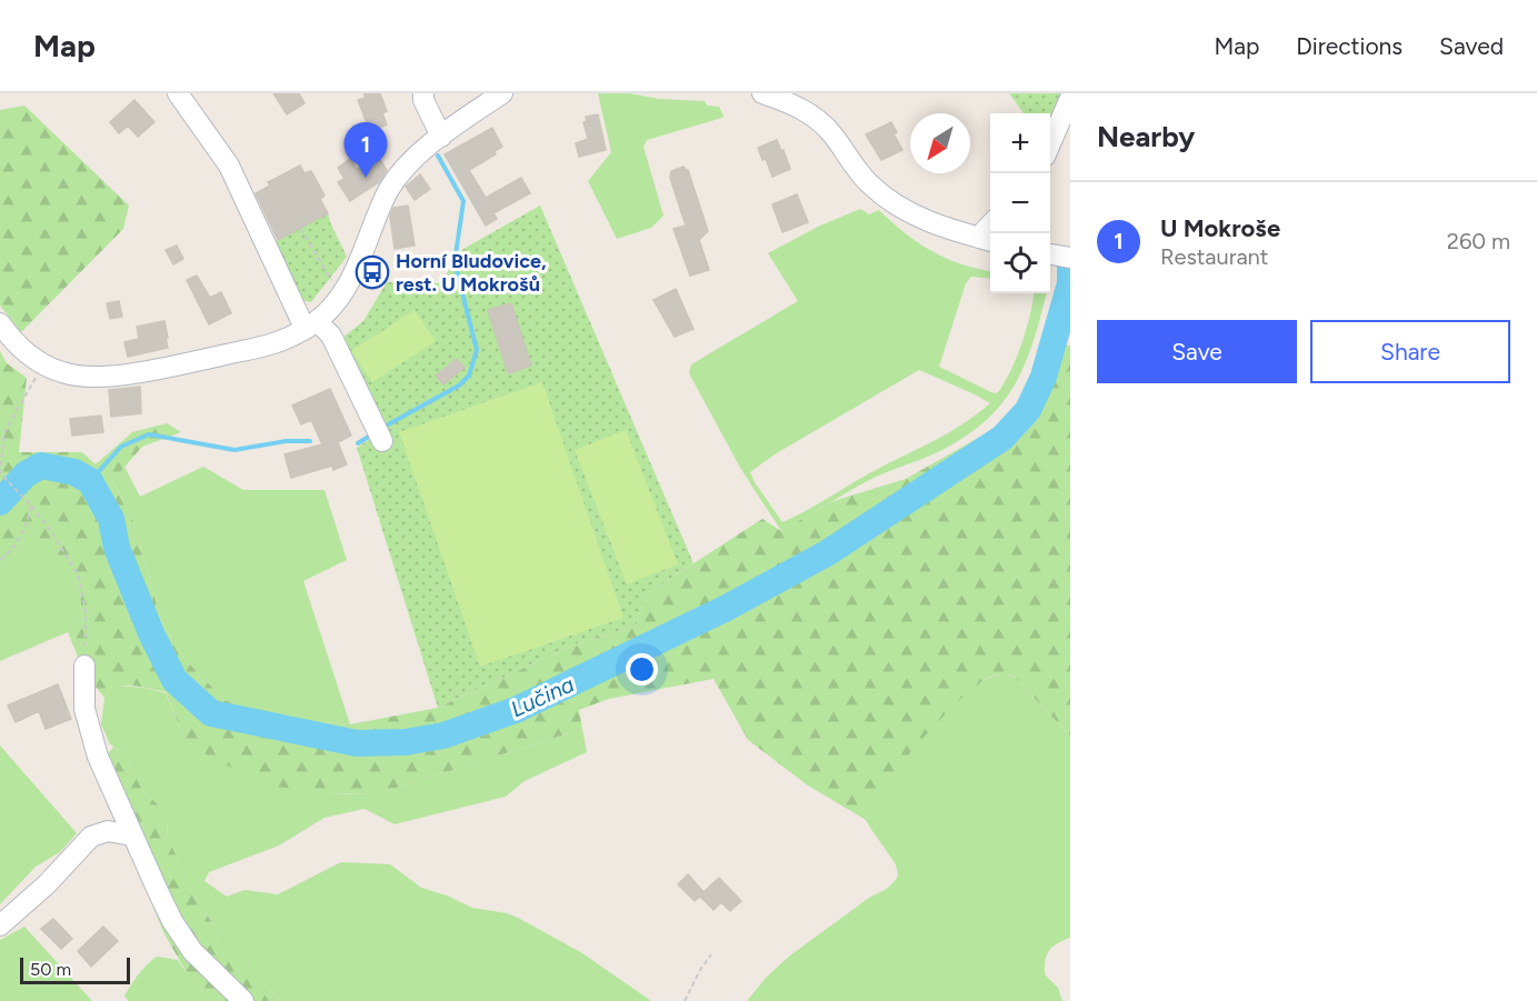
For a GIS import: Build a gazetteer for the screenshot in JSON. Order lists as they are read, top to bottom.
{
  "water": ["Lučina"],
  "places": {
    "bus stop": ["Horní Bludovice, rest. U Mokrošů"]
  },
  "scale_bar": "50 m",
  "north": "bottom left",
  "page": {
    "header": "Map",
    "nav": ["Map", "Directions", "Saved"],
    "heading": "Nearby",
    "map_buttons": ["+", "−"],
    "pins": "1",
    "list": [
      {
        "mark": "1",
        "name": "U Mokroše",
        "note": "Restaurant",
        "value": "260 m"
      }
    ],
    "buttons": ["Save", "Share"],
    "scale": "50 m"
  }
}
